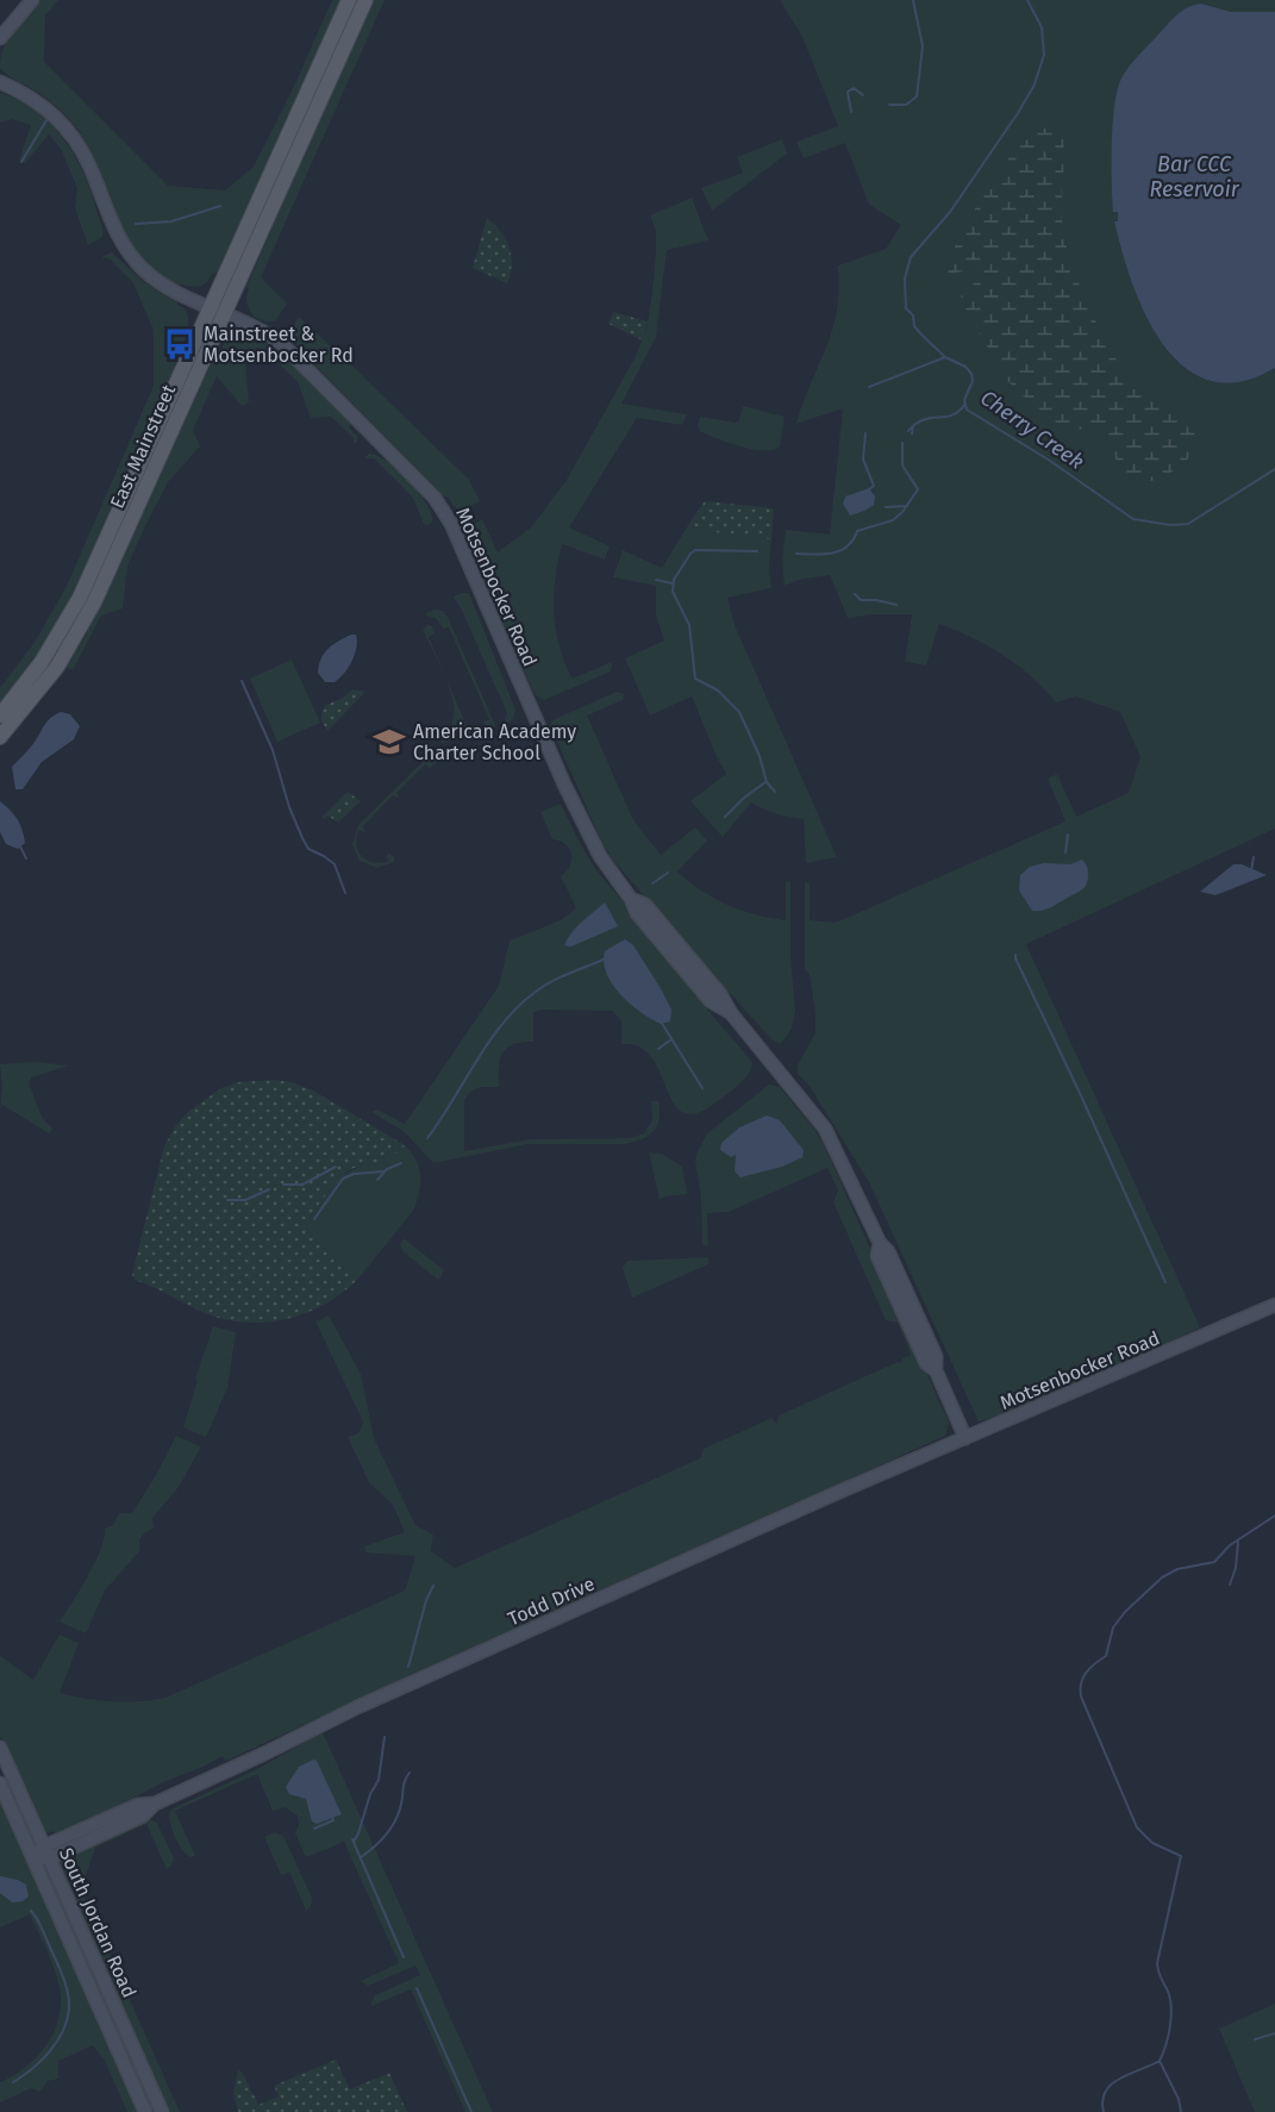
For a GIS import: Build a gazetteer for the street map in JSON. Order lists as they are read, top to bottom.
{
  "streets": {
    "main road": [
      "East Mainstreet",
      "Motsenbocker Road",
      "Todd Drive",
      "South Jordan Road"
    ]
  },
  "crossings": [
    ["East Mainstreet", "Motsenbocker Road"],
    ["Motsenbocker Road", "Todd Drive"],
    ["Todd Drive", "South Jordan Road"]
  ],
  "water": ["Bar CCC Reservoir", "Cherry Creek"],
  "places": {
    "bus stop": ["Mainstreet & Motsenbocker Rd"],
    "school or university": ["American Academy Charter School"]
  }
}
